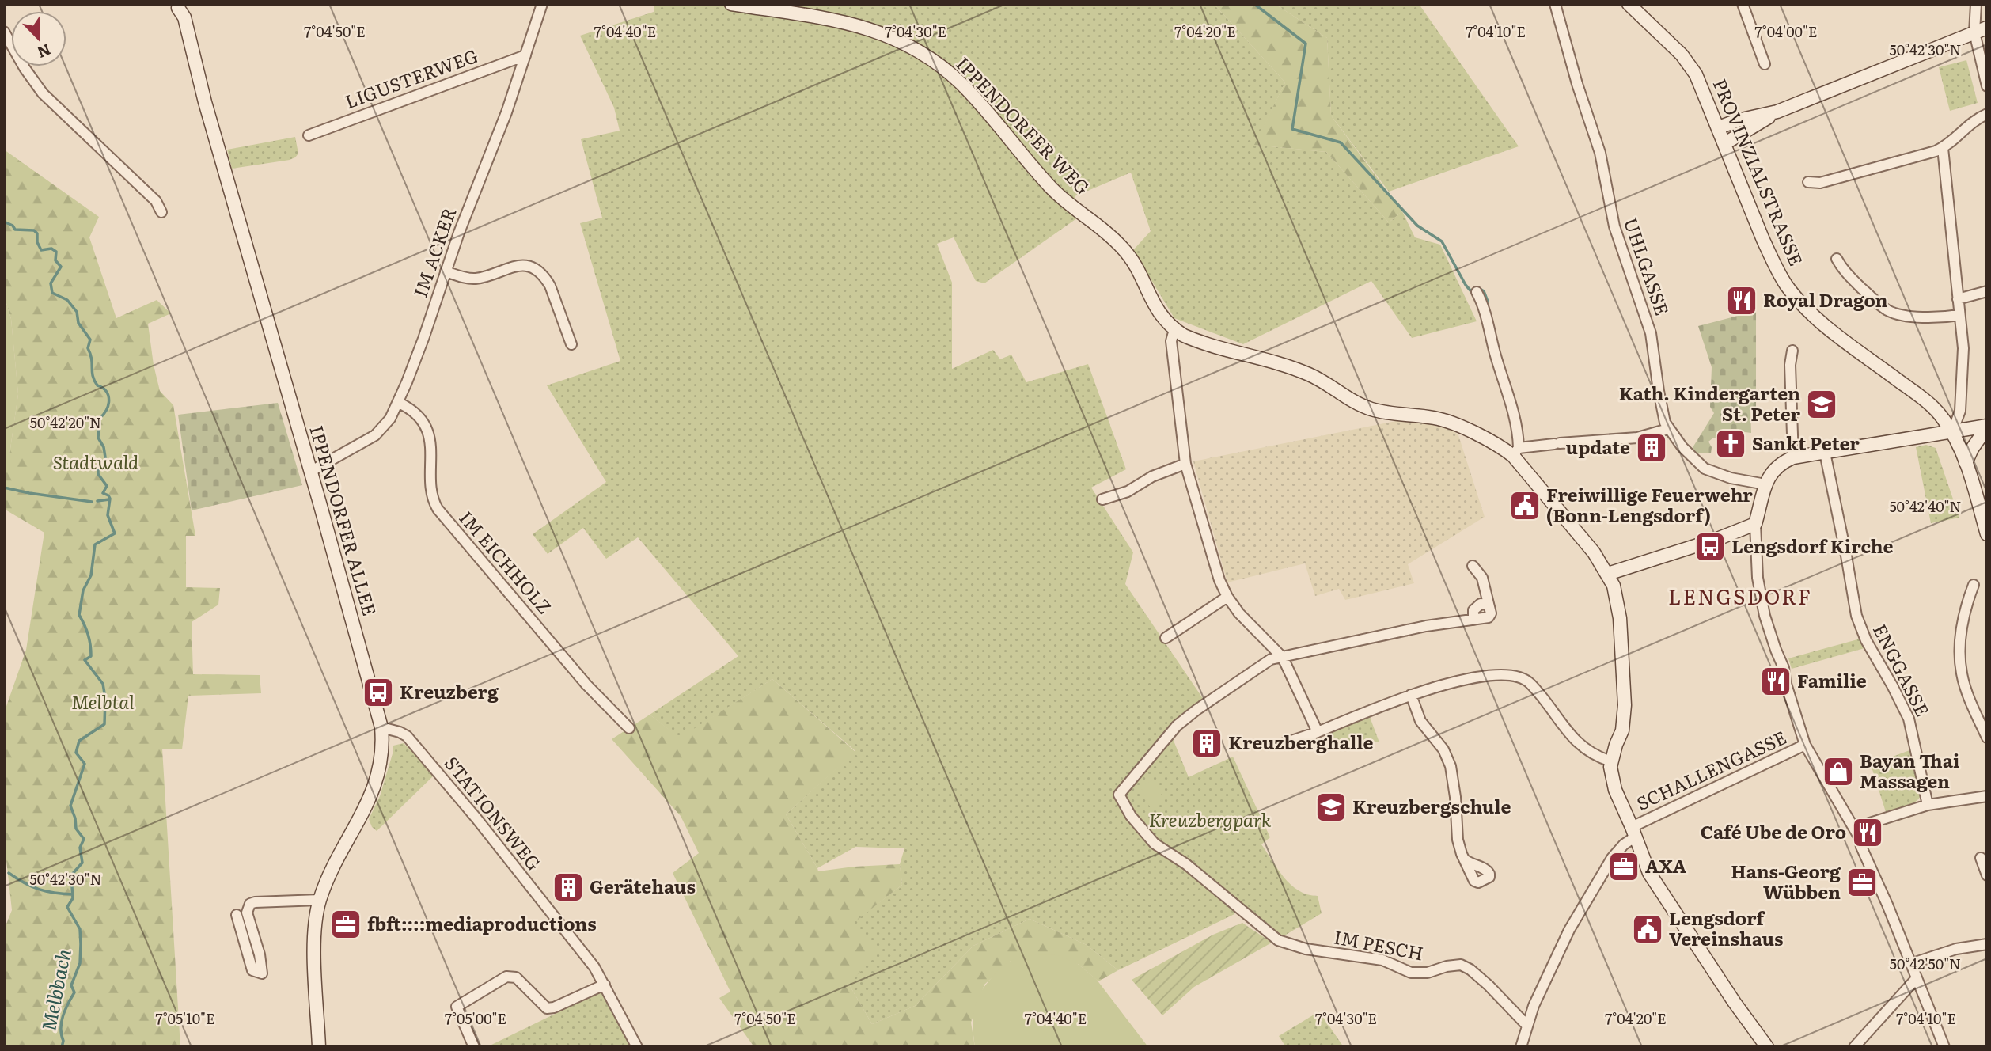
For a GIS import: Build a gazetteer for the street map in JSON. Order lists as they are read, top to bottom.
{
  "streets": {
    "street": [
      "LIGUSTERWEG",
      "IPPENDORFER WEG",
      "PROVINZIALSTRASSE",
      "IM ACKER",
      "UHLGASSE",
      "IPPENDORFER ALLEE",
      "IM EICHHOLZ",
      "ENGGASSE",
      "SCHALLENGASSE",
      "STATIONSWEG",
      "IM PESCH"
    ]
  },
  "crossings": [
    ["LIGUSTERWEG", "IM ACKER"],
    ["IM ACKER", "IPPENDORFER ALLEE"],
    ["IM ACKER", "IM EICHHOLZ"],
    ["IPPENDORFER ALLEE", "STATIONSWEG"],
    ["SCHALLENGASSE", "IM PESCH"]
  ],
  "districts": ["LENGSDORF"],
  "water": ["Melbbach"],
  "parks": ["Stadtwald", "Melbtal", "Kreuzbergpark"],
  "places": {
    "restaurant": ["Royal Dragon", "Familie", "Café Ube de Oro"],
    "school or university": ["Kath. Kindergarten St. Peter", "Kreuzbergschule"],
    "church": ["Sankt Peter"],
    "building": ["update", "Kreuzberghalle", "Gerätehaus"],
    "public building": ["Freiwillige Feuerwehr (Bonn-Lengsdorf)", "Lengsdorf Vereinshaus"],
    "bus stop": ["Lengsdorf Kirche", "Kreuzberg"],
    "shop": ["Bayan Thai Massagen"],
    "office": ["AXA", "Hans-Georg Wübben", "fbft::::mediaproductions"]
  },
  "north": "bottom right",
  "coordinates": [
    "7°04'50\"E",
    "7°04'40\"E",
    "7°04'30\"E",
    "7°04'20\"E",
    "7°04'10\"E",
    "7°04'00\"E",
    "50°42'30\"N",
    "50°42'20\"N",
    "50°42'40\"N",
    "50°42'50\"N",
    "7°05'10\"E",
    "7°05'00\"E"
  ]
}
